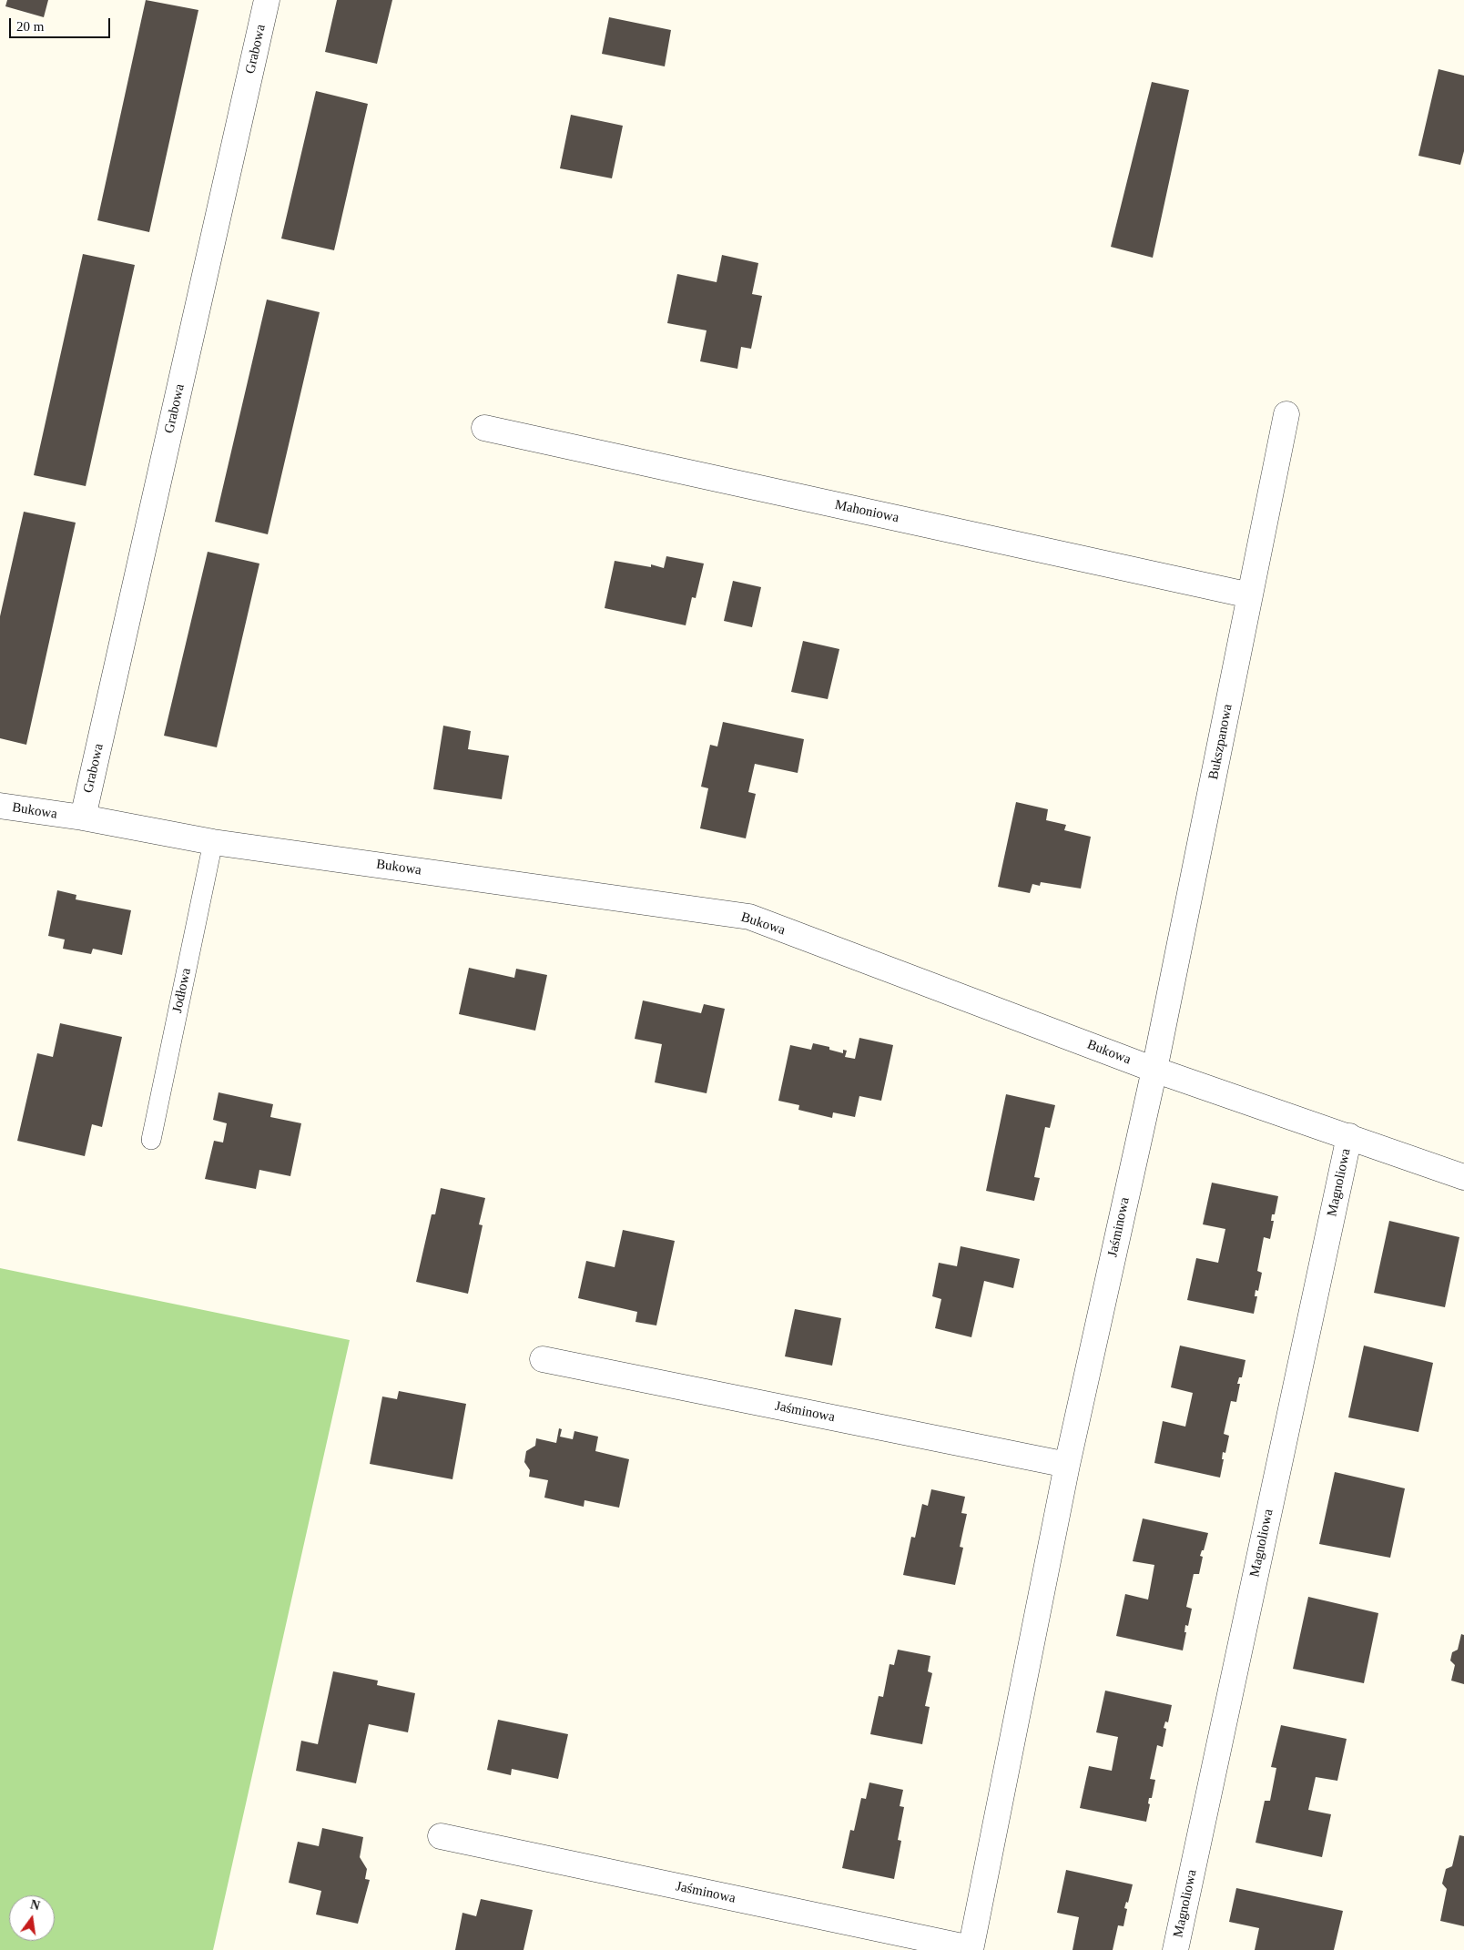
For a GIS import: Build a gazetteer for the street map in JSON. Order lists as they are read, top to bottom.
{
  "streets": {
    "street": [
      "Grabowa",
      "Mahoniowa",
      "Bukszpanowa",
      "Bukowa",
      "Magnoliowa",
      "Jaśminowa"
    ],
    "lane": ["Jodłowa"]
  },
  "crossings": [
    ["Grabowa", "Bukowa"],
    ["Mahoniowa", "Bukszpanowa"],
    ["Bukszpanowa", "Bukowa"],
    ["Bukszpanowa", "Jaśminowa"],
    ["Bukowa", "Jodłowa"],
    ["Bukowa", "Magnoliowa"],
    ["Bukowa", "Jaśminowa"]
  ],
  "scale_bar": "20 m",
  "north": "top"
}
